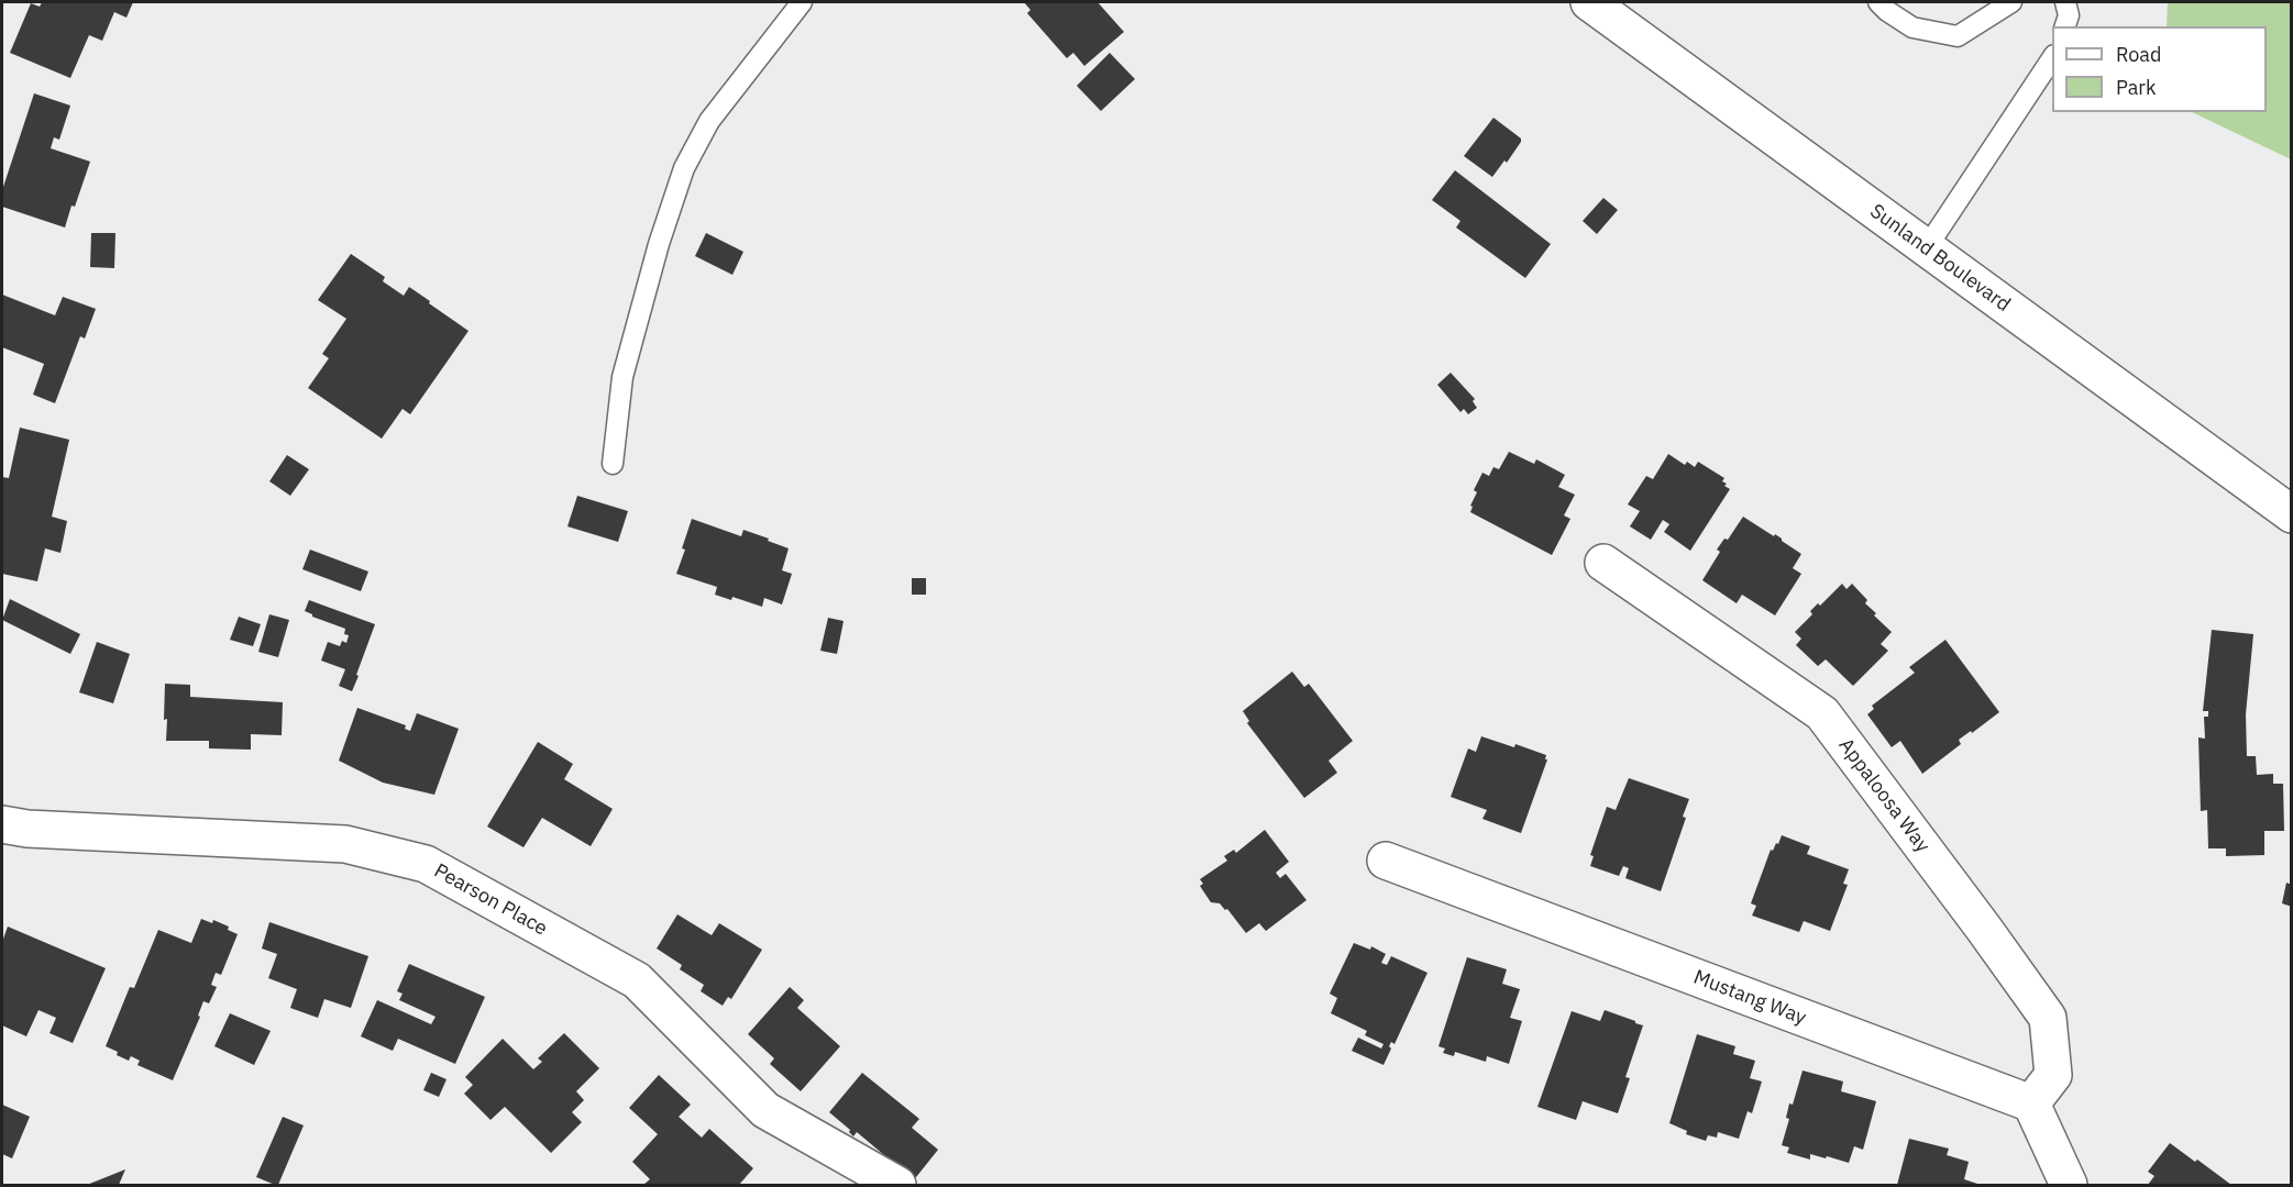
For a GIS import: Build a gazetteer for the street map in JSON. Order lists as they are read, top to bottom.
{
  "streets": {
    "street": [
      "Sunland Boulevard",
      "Appaloosa Way",
      "Pearson Place",
      "Mustang Way"
    ]
  },
  "crossings": [
    ["Appaloosa Way", "Mustang Way"]
  ],
  "legend": ["Road", "Park"]
}
